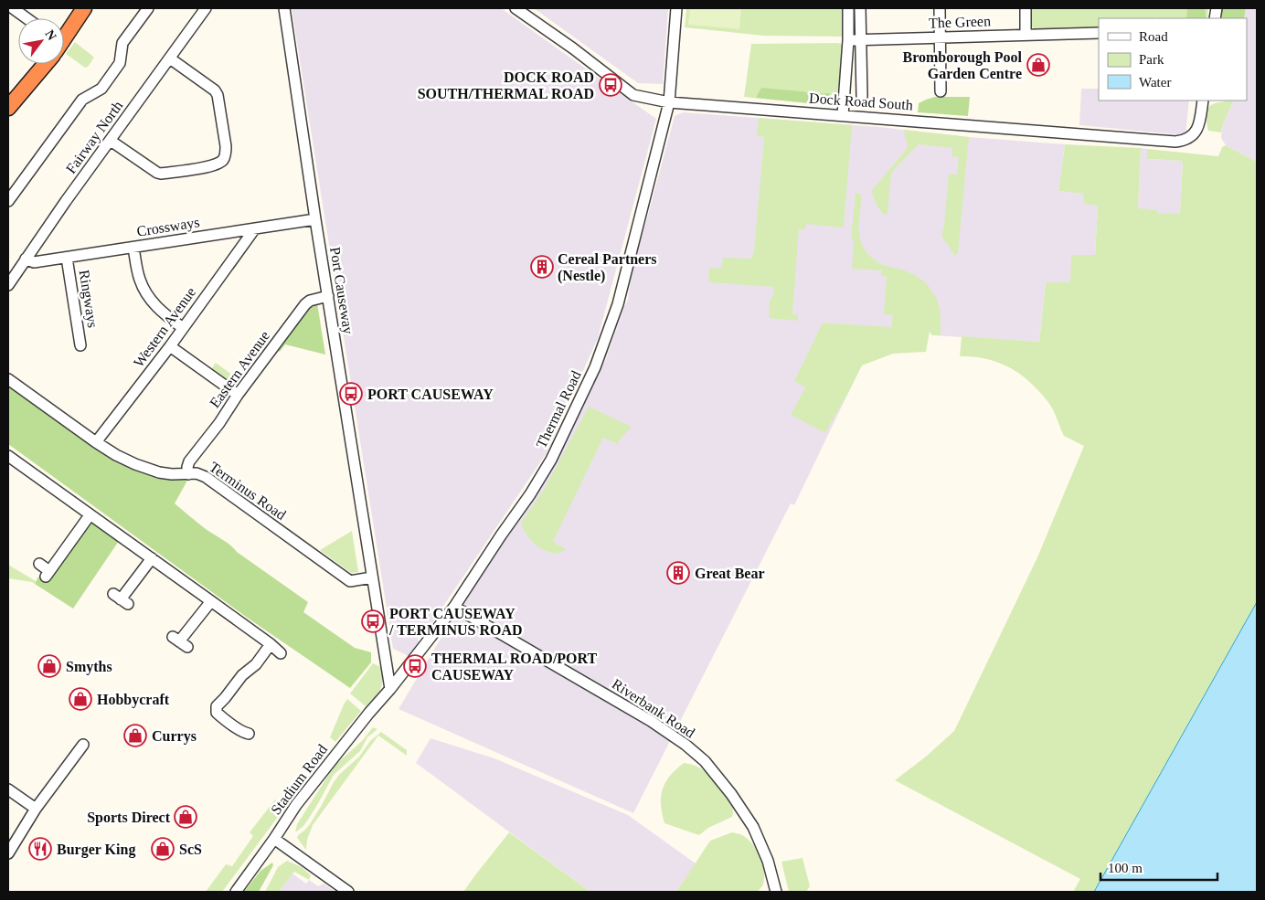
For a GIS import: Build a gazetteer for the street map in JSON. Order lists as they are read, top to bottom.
{
  "streets": {
    "street": [
      "The Green",
      "Dock Road South",
      "Fairway North",
      "Crossways",
      "Port Causeway",
      "Ringways",
      "Western Avenue",
      "Eastern Avenue",
      "Thermal Road",
      "Terminus Road",
      "Riverbank Road",
      "Stadium Road"
    ]
  },
  "crossings": [
    ["Dock Road South", "Thermal Road"],
    ["Fairway North", "Crossways"],
    ["Crossways", "Port Causeway"],
    ["Crossways", "Ringways"],
    ["Crossways", "Western Avenue"],
    ["Port Causeway", "Eastern Avenue"],
    ["Port Causeway", "Thermal Road"],
    ["Port Causeway", "Terminus Road"],
    ["Port Causeway", "Stadium Road"],
    ["Western Avenue", "Terminus Road"],
    ["Eastern Avenue", "Terminus Road"],
    ["Thermal Road", "Riverbank Road"],
    ["Thermal Road", "Stadium Road"]
  ],
  "places": {
    "shop": [
      "Bromborough Pool Garden Centre",
      "Smyths",
      "Hobbycraft",
      "Currys",
      "Sports Direct",
      "ScS"
    ],
    "bus stop": [
      "DOCK ROAD SOUTH/THERMAL ROAD",
      "PORT CAUSEWAY",
      "PORT CAUSEWAY / TERMINUS ROAD",
      "THERMAL ROAD/PORT CAUSEWAY"
    ],
    "building": ["Cereal Partners (Nestle)", "Great Bear"],
    "restaurant": ["Burger King"]
  },
  "legend": ["Road", "Park", "Water"],
  "scale_bar": "100 m",
  "north": "top right"
}
